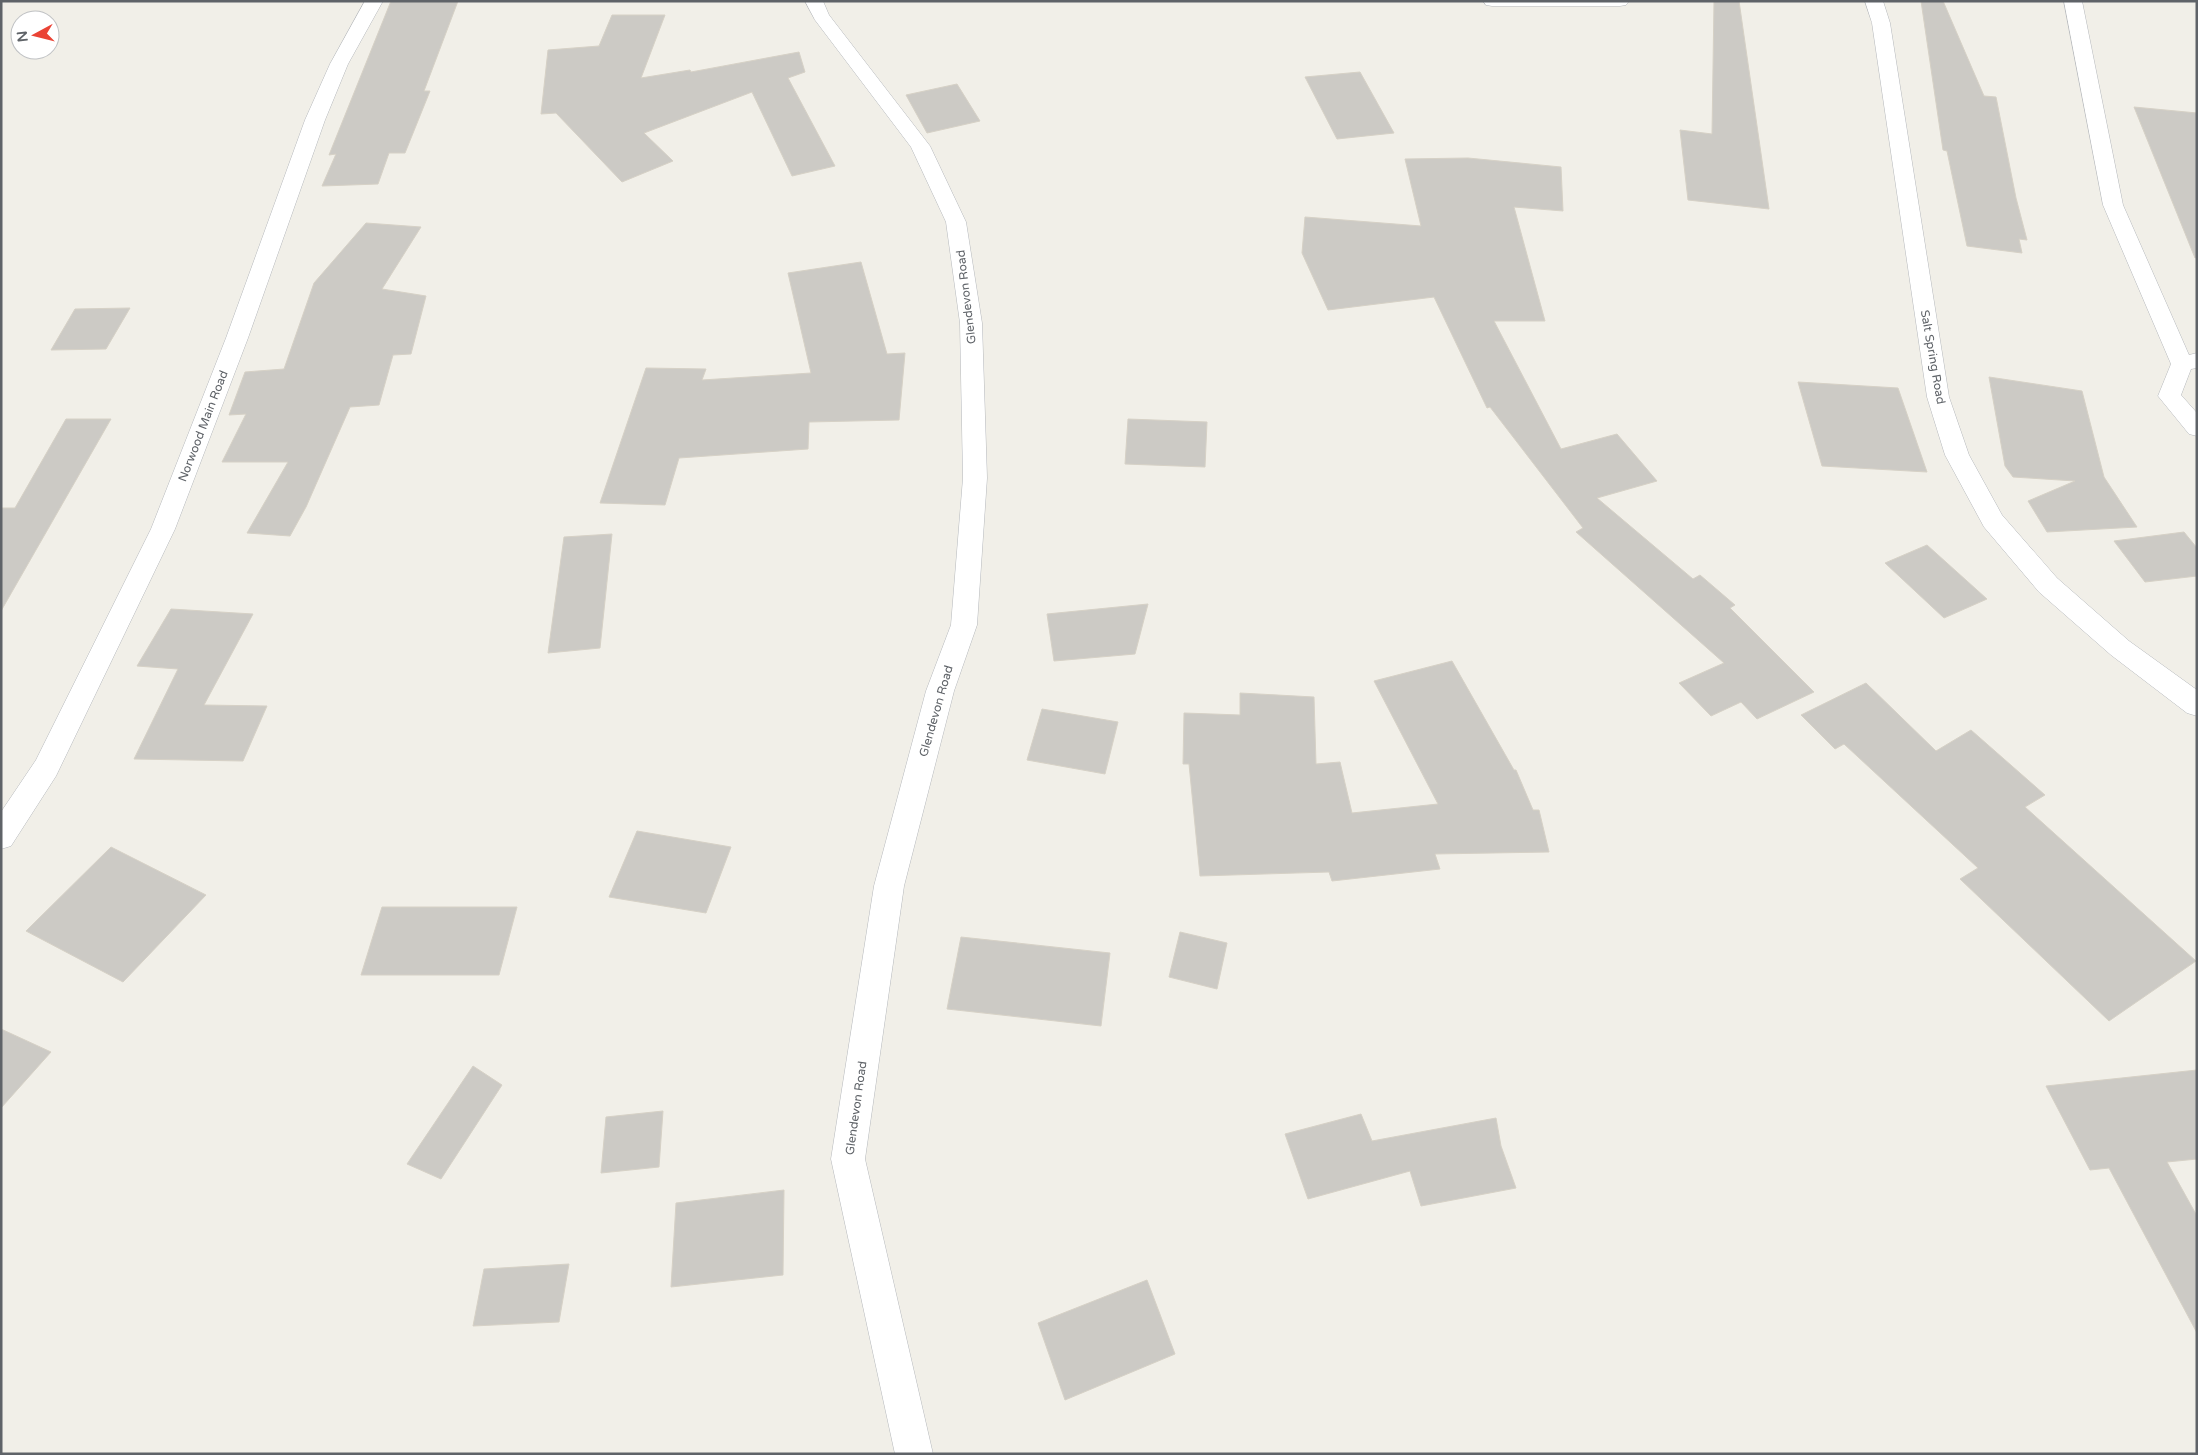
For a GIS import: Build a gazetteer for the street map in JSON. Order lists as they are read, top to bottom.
{
  "streets": {
    "street": ["Glendevon Road", "Salt Spring Road", "Norwood Main Road"]
  },
  "north": "left"
}
